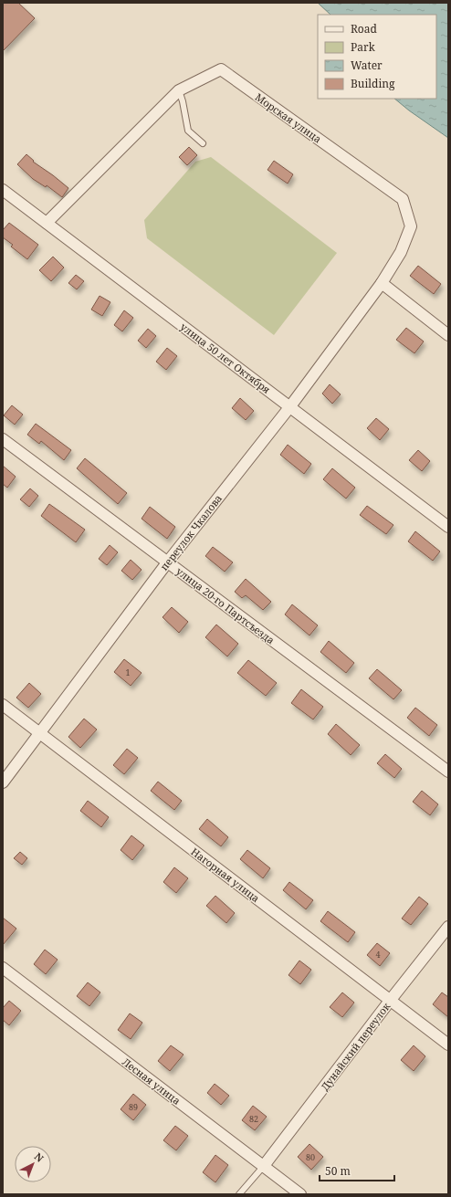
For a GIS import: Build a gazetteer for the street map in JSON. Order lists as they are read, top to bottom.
{
  "streets": {
    "street": [
      "Морская улица",
      "улица 50 лет Октября",
      "переулок Чкалова",
      "улица 20-го Партсъезда",
      "Нагорная улица",
      "Дунайский переулок",
      "Лесная улица"
    ]
  },
  "crossings": [
    ["Морская улица", "улица 50 лет Октября"],
    ["Морская улица", "переулок Чкалова"],
    ["улица 50 лет Октября", "переулок Чкалова"],
    ["переулок Чкалова", "улица 20-го Партсъезда"],
    ["переулок Чкалова", "Нагорная улица"],
    ["Нагорная улица", "Дунайский переулок"],
    ["Дунайский переулок", "Лесная улица"]
  ],
  "house_numbers": [
    "1",
    "4",
    "89",
    "82",
    "80"
  ],
  "legend": [
    "Road",
    "Park",
    "Water",
    "Building"
  ],
  "scale_bar": "50 m",
  "north": "top right"
}
